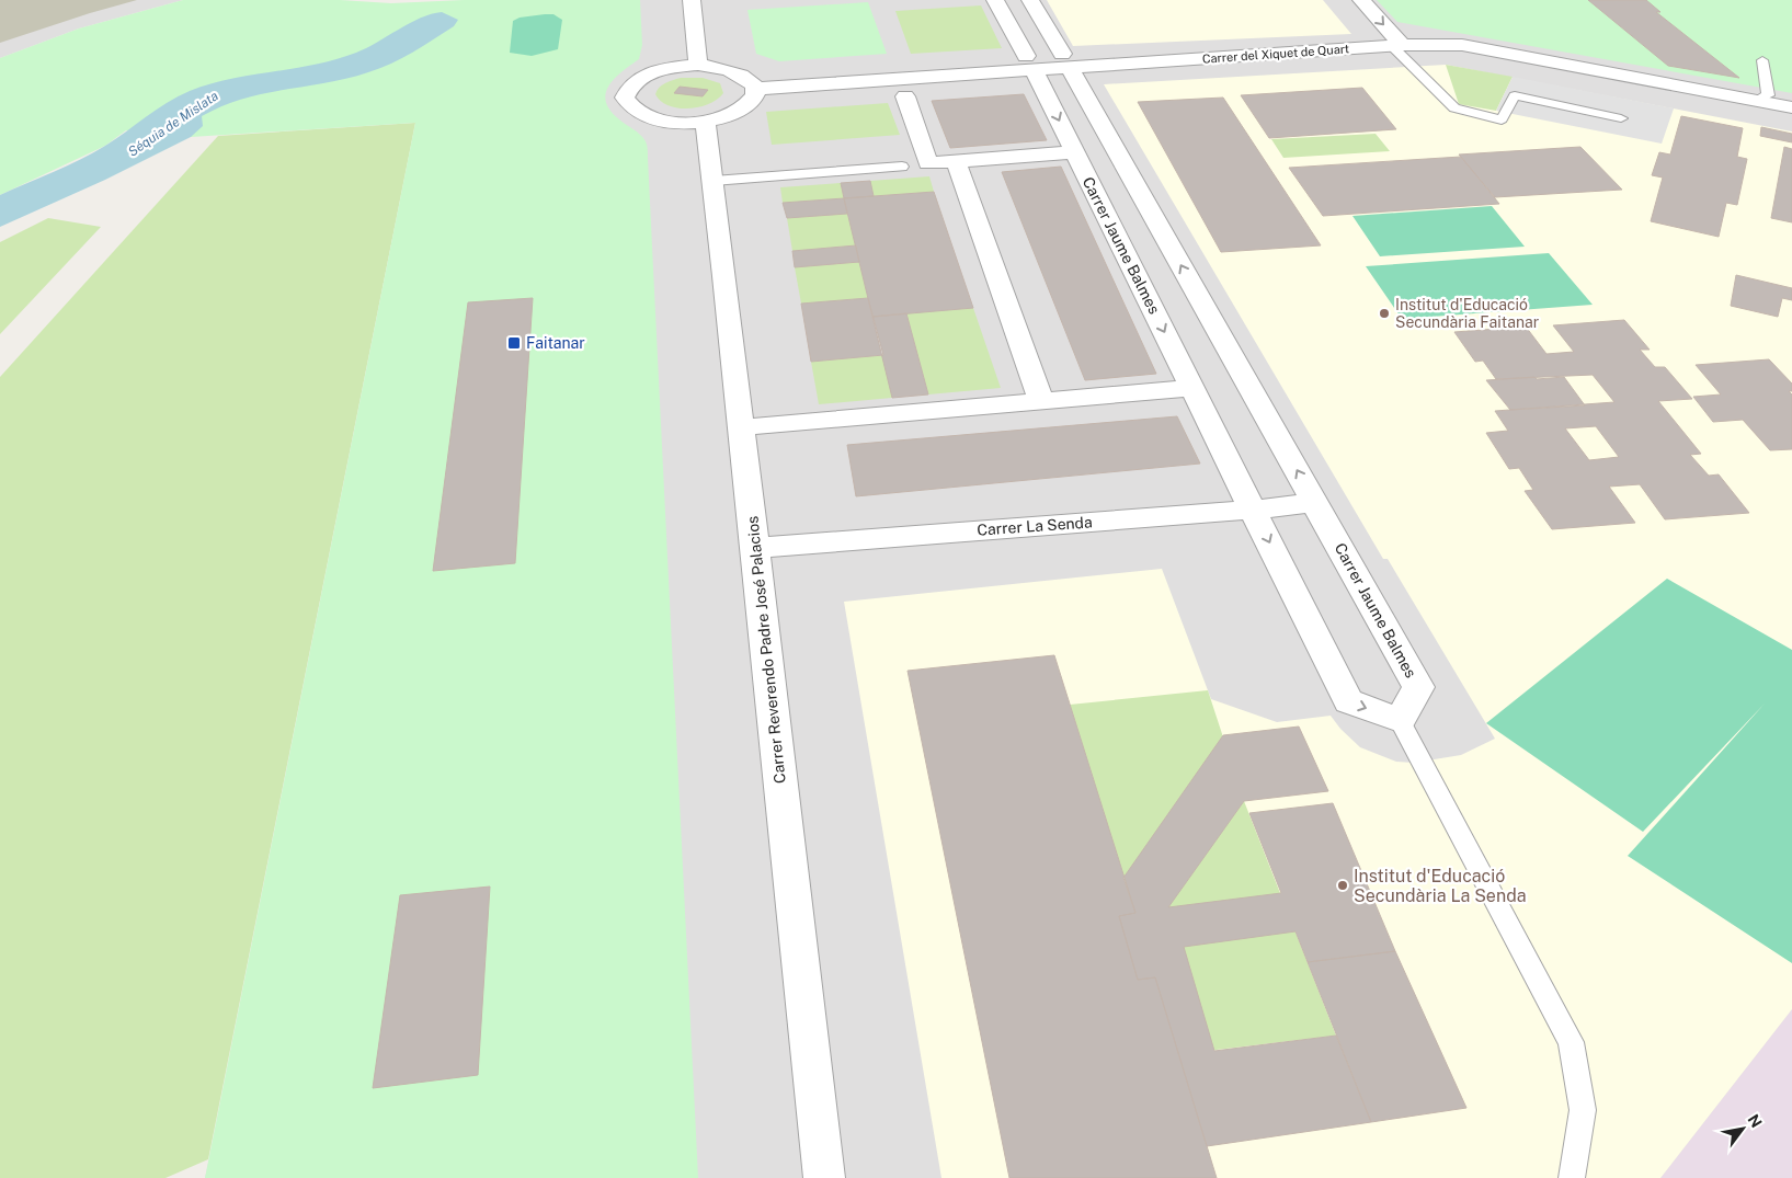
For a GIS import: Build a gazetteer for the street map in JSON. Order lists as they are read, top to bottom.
{
  "streets": {
    "street": [
      "Carrer del Xiquet de Quart",
      "Carrer Jaume Balmes",
      "Carrer La Senda",
      "Carrer Reverendo Padre José Palacios"
    ]
  },
  "crossings": [
    ["Carrer del Xiquet de Quart", "Carrer Jaume Balmes"],
    ["Carrer Jaume Balmes", "Carrer La Senda"],
    ["Carrer La Senda", "Carrer Reverendo Padre José Palacios"]
  ],
  "water": ["Séquia de Mislata"],
  "places": {
    "other": ["Institut d'Educació Secundària Faitanar", "Institut d'Educació Secundària La Senda"],
    "transit": ["Faitanar"]
  },
  "north": "top right"
}
